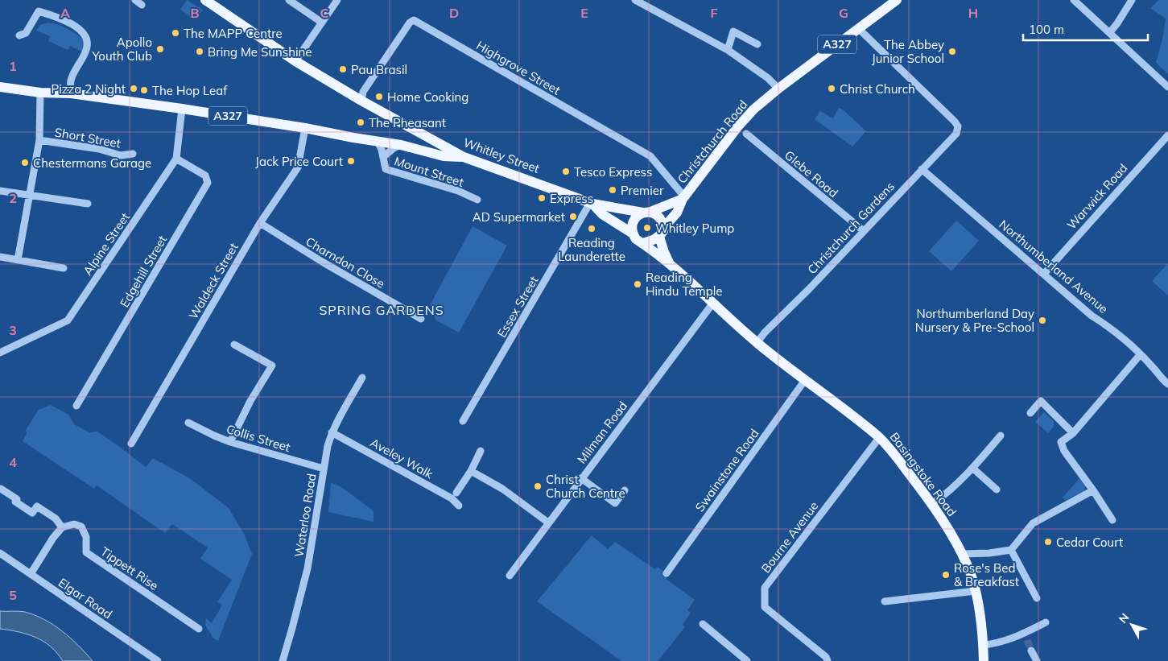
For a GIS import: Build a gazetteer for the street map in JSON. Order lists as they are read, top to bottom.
{
  "streets": {
    "main road": [
      "A327",
      "Christchurch Road",
      "Whitley Street",
      "Basingstoke Road"
    ],
    "street": [
      "Highgrove Street",
      "Short Street",
      "Mount Street",
      "Glebe Road",
      "Warwick Road",
      "Christchurch Gardens",
      "Alpine Street",
      "Charndon Close",
      "Northumberland Avenue",
      "Edgehill Street",
      "Waldeck Street",
      "Essex Street",
      "Milman Road",
      "Collis Street",
      "Aveley Walk",
      "Swainstone Road",
      "Waterloo Road",
      "Bourne Avenue",
      "Tippett Rise",
      "Elgar Road"
    ]
  },
  "crossings": [
    ["A327", "Highgrove Street"],
    ["A327", "Whitley Street"],
    ["A327", "Mount Street"],
    ["A327", "Alpine Street"],
    ["A327", "Waldeck Street"],
    ["Highgrove Street", "Christchurch Road"],
    ["Highgrove Street", "Whitley Street"],
    ["Christchurch Road", "Whitley Street"],
    ["Christchurch Road", "Christchurch Gardens"],
    ["Whitley Street", "Essex Street"],
    ["Glebe Road", "Christchurch Gardens"],
    ["Warwick Road", "Northumberland Avenue"],
    ["Christchurch Gardens", "Northumberland Avenue"],
    ["Christchurch Gardens", "Basingstoke Road"],
    ["Alpine Street", "Edgehill Street"],
    ["Charndon Close", "Waldeck Street"],
    ["Milman Road", "Basingstoke Road"],
    ["Collis Street", "Waterloo Road"],
    ["Aveley Walk", "Waterloo Road"],
    ["Swainstone Road", "Basingstoke Road"],
    ["Basingstoke Road", "Bourne Avenue"]
  ],
  "districts": ["SPRING GARDENS"],
  "places": [
    "The MAPP Centre",
    "Apollo Youth Club",
    "Bring Me Sunshine",
    "The Abbey Junior School",
    "Pau Brasil",
    "Pizza 2 Night",
    "Christ Church",
    "The Hop Leaf",
    "Home Cooking",
    "The Pheasant",
    "Jack Price Court",
    "Chestermans Garage",
    "Tesco Express",
    "Premier",
    "Express",
    "AD Supermarket",
    "Whitley Pump",
    "Reading Launderette",
    "Reading Hindu Temple",
    "Northumberland Day Nursery & Pre-School",
    "Christ Church Centre",
    "Cedar Court",
    "Rose's Bed & Breakfast"
  ],
  "scale_bar": "100 m",
  "north": "top left",
  "grid": {
    "columns": [
      "A",
      "B",
      "C",
      "D",
      "E",
      "F",
      "G",
      "H"
    ],
    "rows": [
      "1",
      "2",
      "3",
      "4",
      "5"
    ]
  }
}
